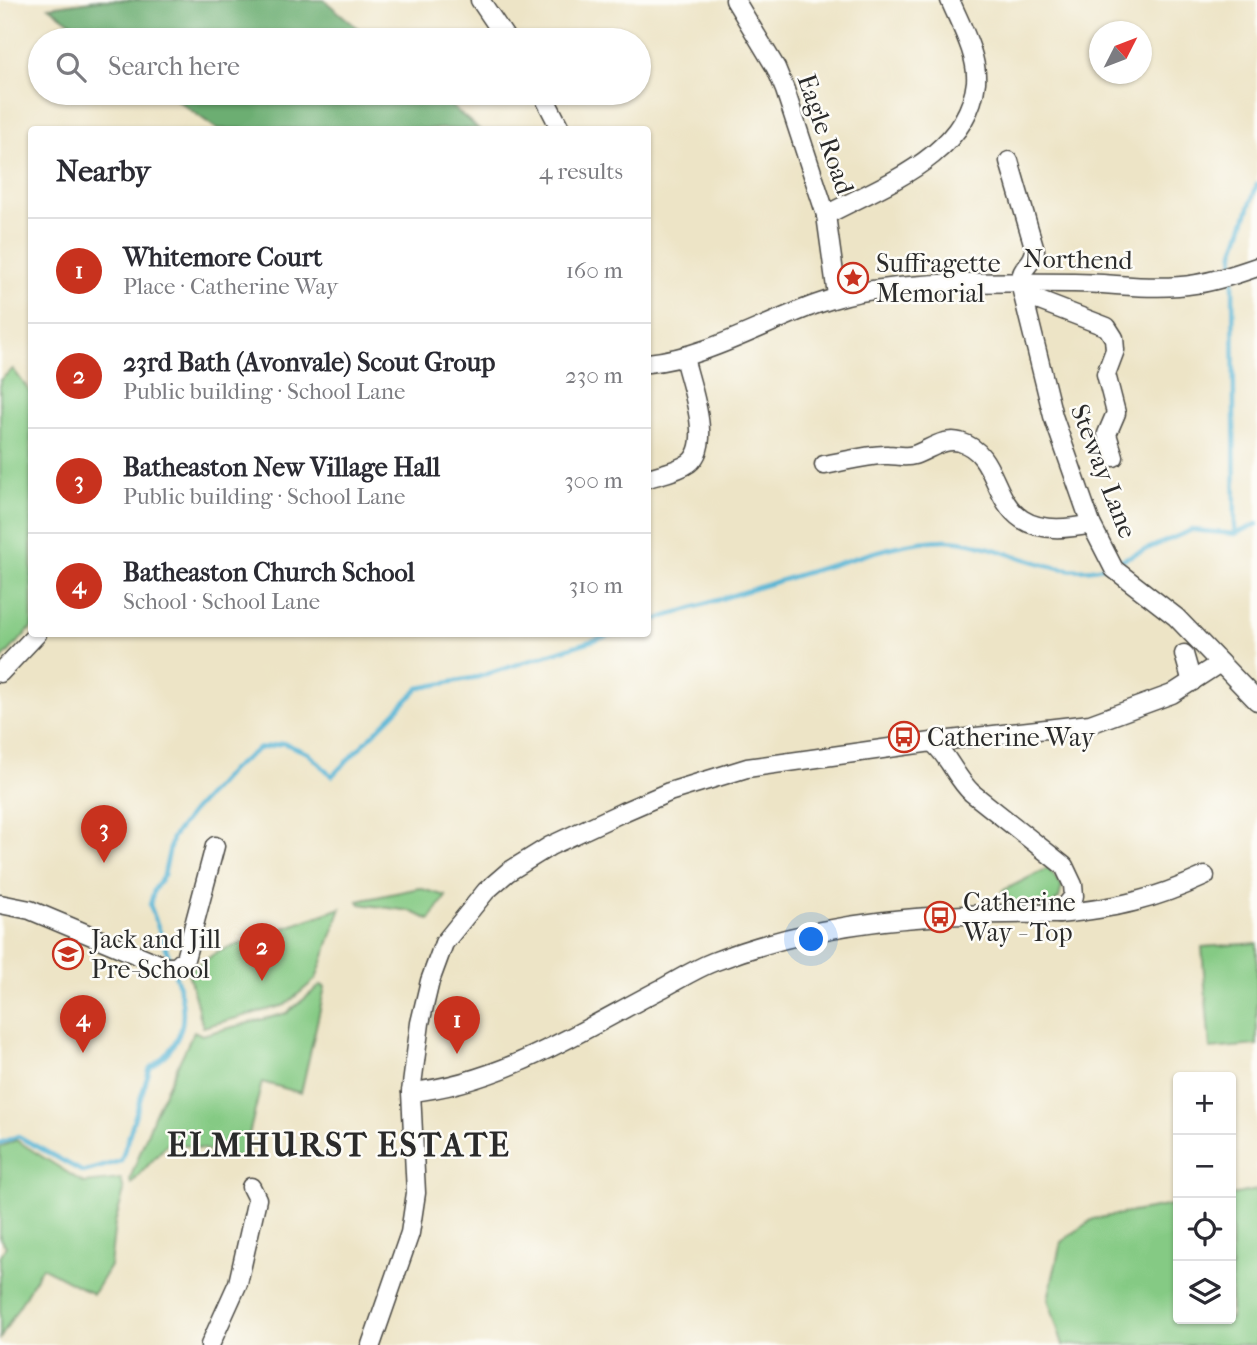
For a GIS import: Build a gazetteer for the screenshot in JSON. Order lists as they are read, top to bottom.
{
  "streets": {
    "street": ["Eagle Road", "Northend", "Steway Lane"]
  },
  "crossings": [
    ["Eagle Road", "Northend"],
    ["Northend", "Steway Lane"]
  ],
  "districts": ["ELMHURST ESTATE"],
  "places": {
    "place": ["Suffragette Memorial"],
    "bus stop": ["Catherine Way", "Catherine Way - Top"],
    "school or university": ["Jack and Jill Pre-School"]
  },
  "north": "top right",
  "page": {
    "search": "Search here",
    "heading": ["Nearby", "4 results"],
    "list": [
      {
        "mark": "1",
        "name": "Whitemore Court",
        "note": "Place · Catherine Way",
        "value": "160 m"
      },
      {
        "mark": "2",
        "name": "23rd Bath (Avonvale) Scout Group",
        "note": "Public building · School Lane",
        "value": "230 m"
      },
      {
        "mark": "3",
        "name": "Batheaston New Village Hall",
        "note": "Public building · School Lane",
        "value": "300 m"
      },
      {
        "mark": "4",
        "name": "Batheaston Church School",
        "note": "School · School Lane",
        "value": "310 m"
      }
    ],
    "pins": [
      "3",
      "2",
      "4",
      "1"
    ],
    "map_buttons": ["+", "−"]
  }
}
